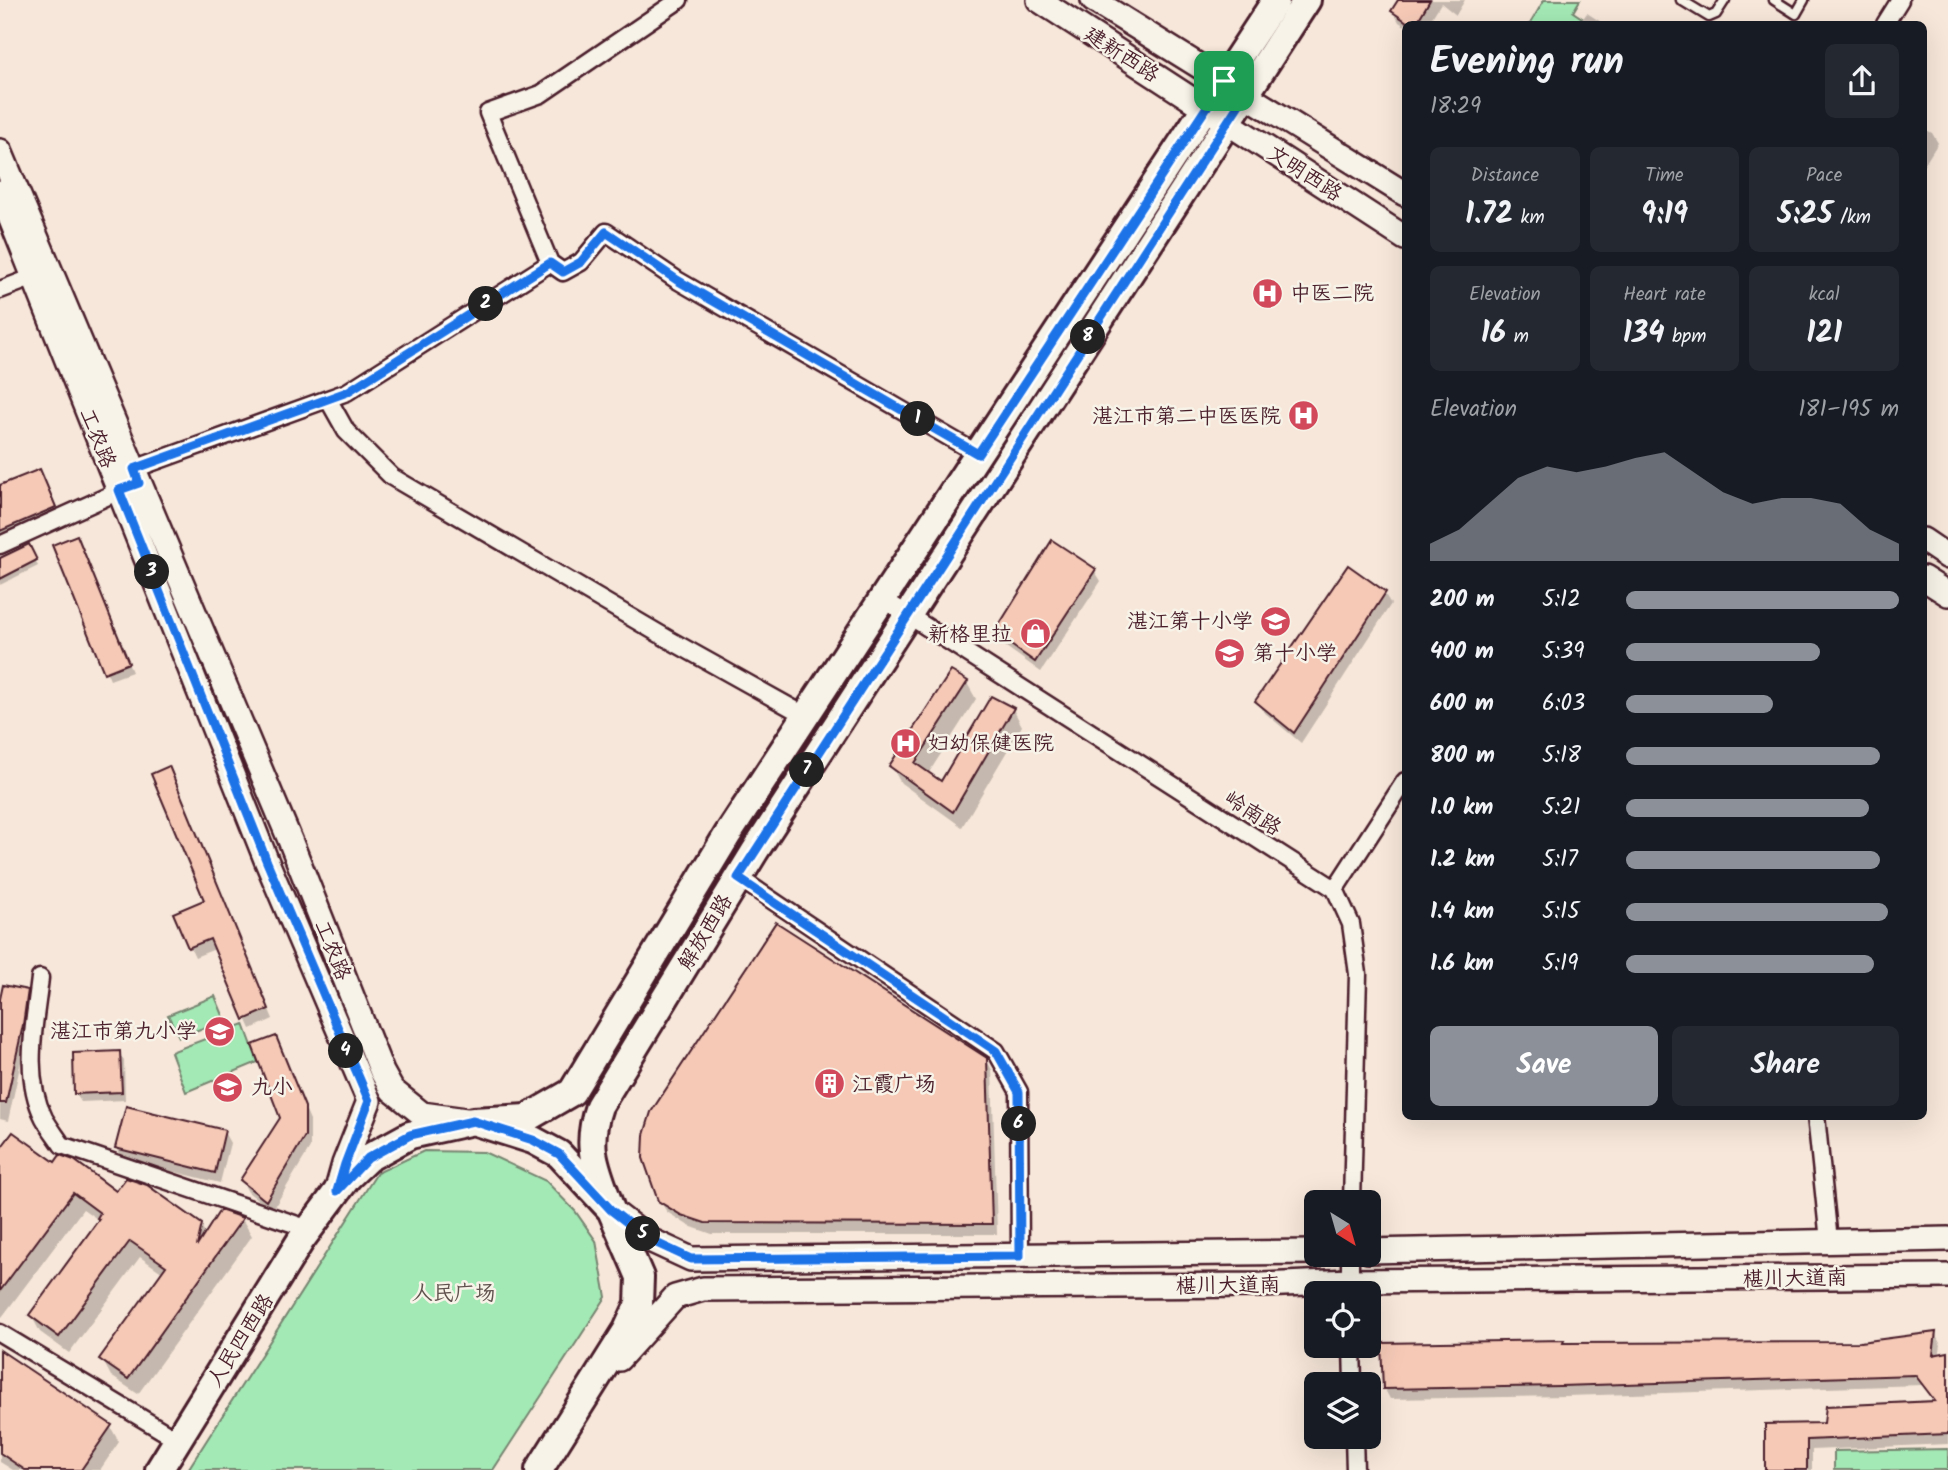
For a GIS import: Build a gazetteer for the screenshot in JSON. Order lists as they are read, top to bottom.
{
  "streets": {
    "main road": ["解放西路", "人民四西路"],
    "street": [
      "建新西路",
      "文明西路",
      "工农路",
      "岭南路",
      "椹川大道南"
    ]
  },
  "crossings": [
    ["建新西路", "文明西路"],
    ["建新西路", "解放西路"],
    ["文明西路", "解放西路"],
    ["工农路", "解放西路"],
    ["工农路", "人民四西路"],
    ["岭南路", "解放西路"],
    ["解放西路", "椹川大道南"],
    ["解放西路", "人民四西路"]
  ],
  "parks": ["人民广场"],
  "places": {
    "hospital": ["中医二院", "湛江市第二中医医院", "妇幼保健医院"],
    "school or university": [
      "湛江第十小学",
      "第十小学",
      "湛江市第九小学",
      "九小"
    ],
    "shop": ["新格里拉"],
    "building": ["江霞广场"]
  },
  "north": "bottom right",
  "page": {
    "heading": ["Evening run", "18:29"],
    "stats": [
      ["Distance", "1.72 km"],
      ["Time", "9:19"],
      ["Pace", "5:25 /km"],
      ["Elevation", "16 m"],
      ["Heart rate", "134 bpm"],
      ["kcal", "121"]
    ],
    "pins": [
      "2",
      "8",
      "1",
      "3",
      "7",
      "4",
      "6",
      "5"
    ],
    "chart": ["Elevation", "181–195 m"],
    "list": [
      {
        "name": "200 m",
        "note": "5:12"
      },
      {
        "name": "400 m",
        "note": "5:39"
      },
      {
        "name": "600 m",
        "note": "6:03"
      },
      {
        "name": "800 m",
        "note": "5:18"
      },
      {
        "name": "1.0 km",
        "note": "5:21"
      },
      {
        "name": "1.2 km",
        "note": "5:17"
      },
      {
        "name": "1.4 km",
        "note": "5:15"
      },
      {
        "name": "1.6 km",
        "note": "5:19"
      }
    ],
    "buttons": ["Save", "Share"]
  }
}
